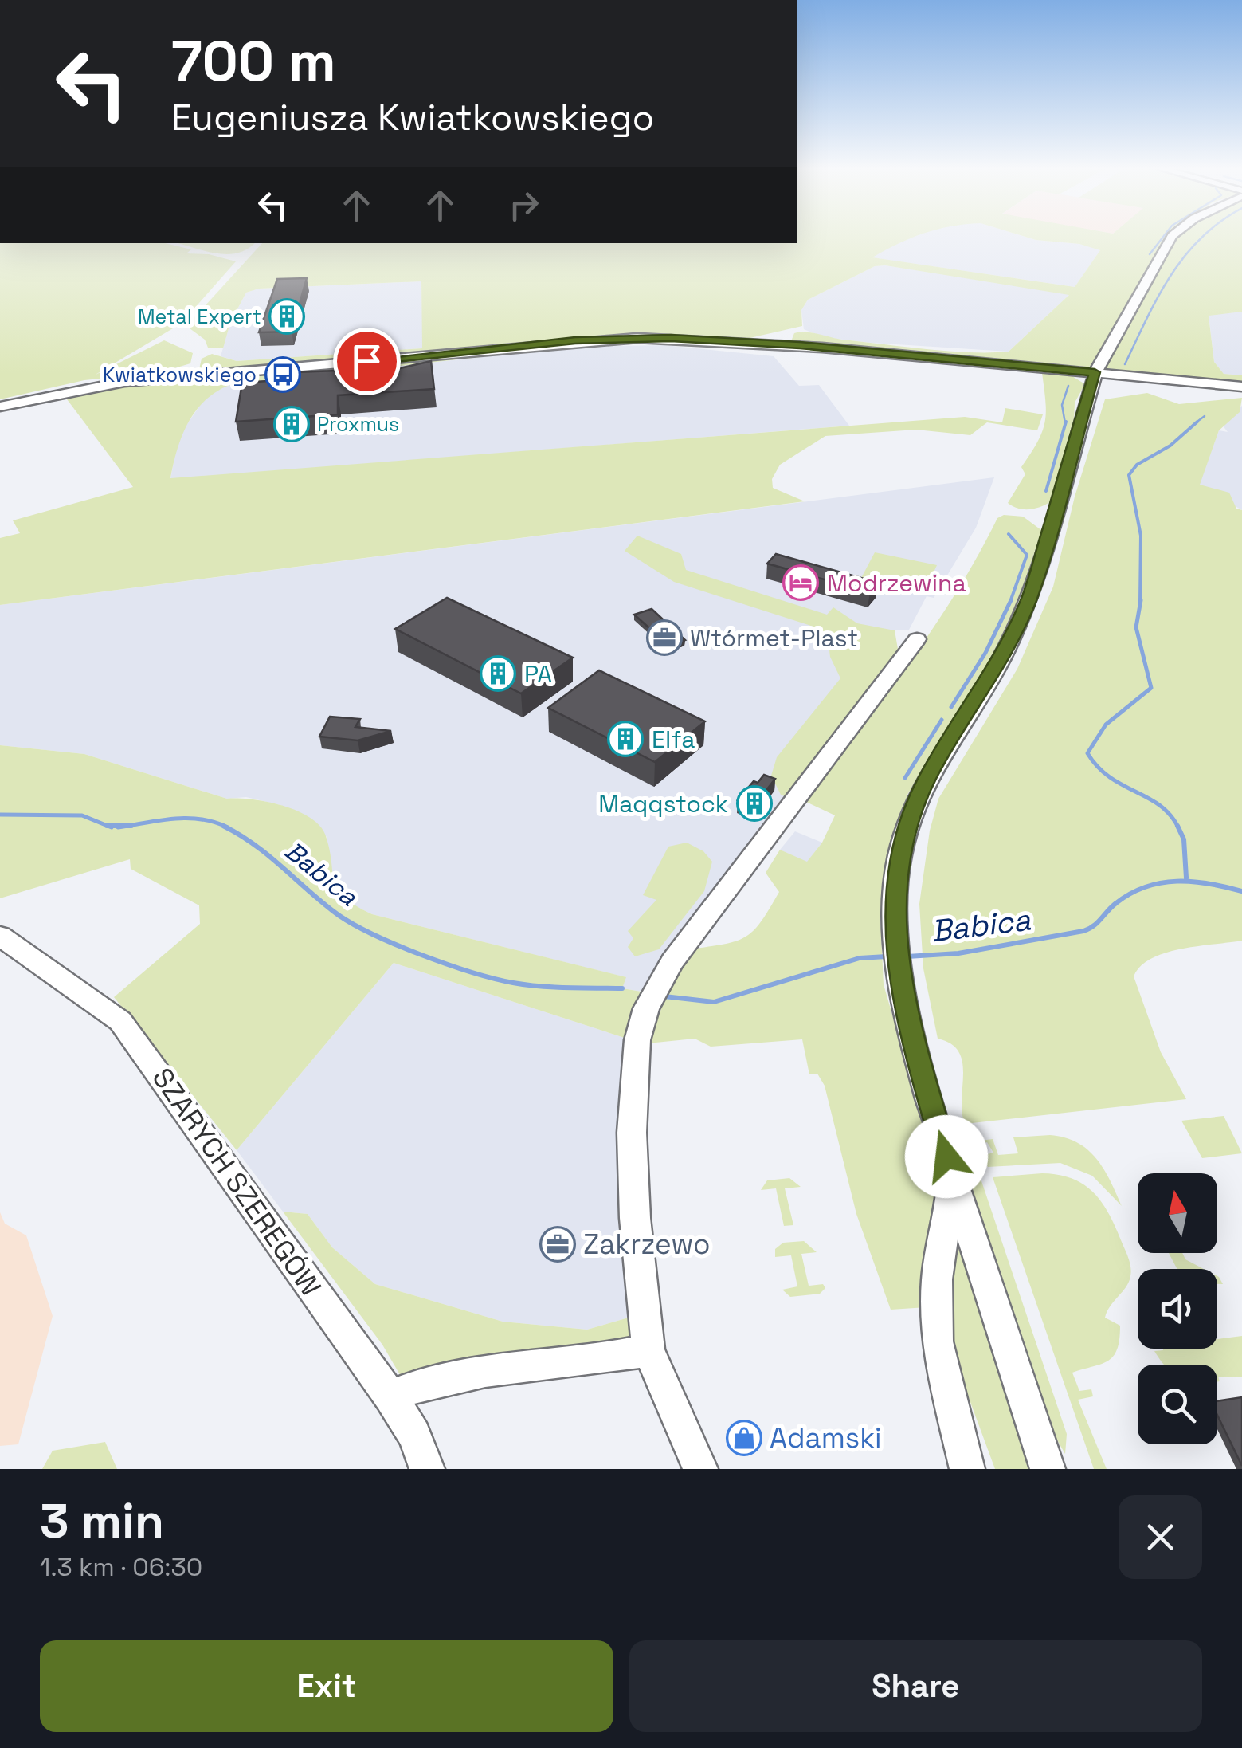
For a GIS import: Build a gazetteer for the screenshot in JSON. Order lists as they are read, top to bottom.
{
  "streets": {
    "street": ["SZARYCH SZEREGÓW"]
  },
  "water": ["Babica"],
  "places": {
    "building": [
      "Metal Expert",
      "Proxmus",
      "PA",
      "Elfa",
      "Maqqstock"
    ],
    "bus stop": ["Kwiatkowskiego"],
    "hotel": ["Modrzewina"],
    "office": ["Wtórmet-Plast", "Zakrzewo"],
    "shop": ["Adamski"]
  },
  "north": "top",
  "page": {
    "turn": ["700 m", "Eugeniusza Kwiatkowskiego"],
    "heading": ["3 min", "1.3 km · 06:30"],
    "buttons": ["Exit", "Share"]
  }
}
